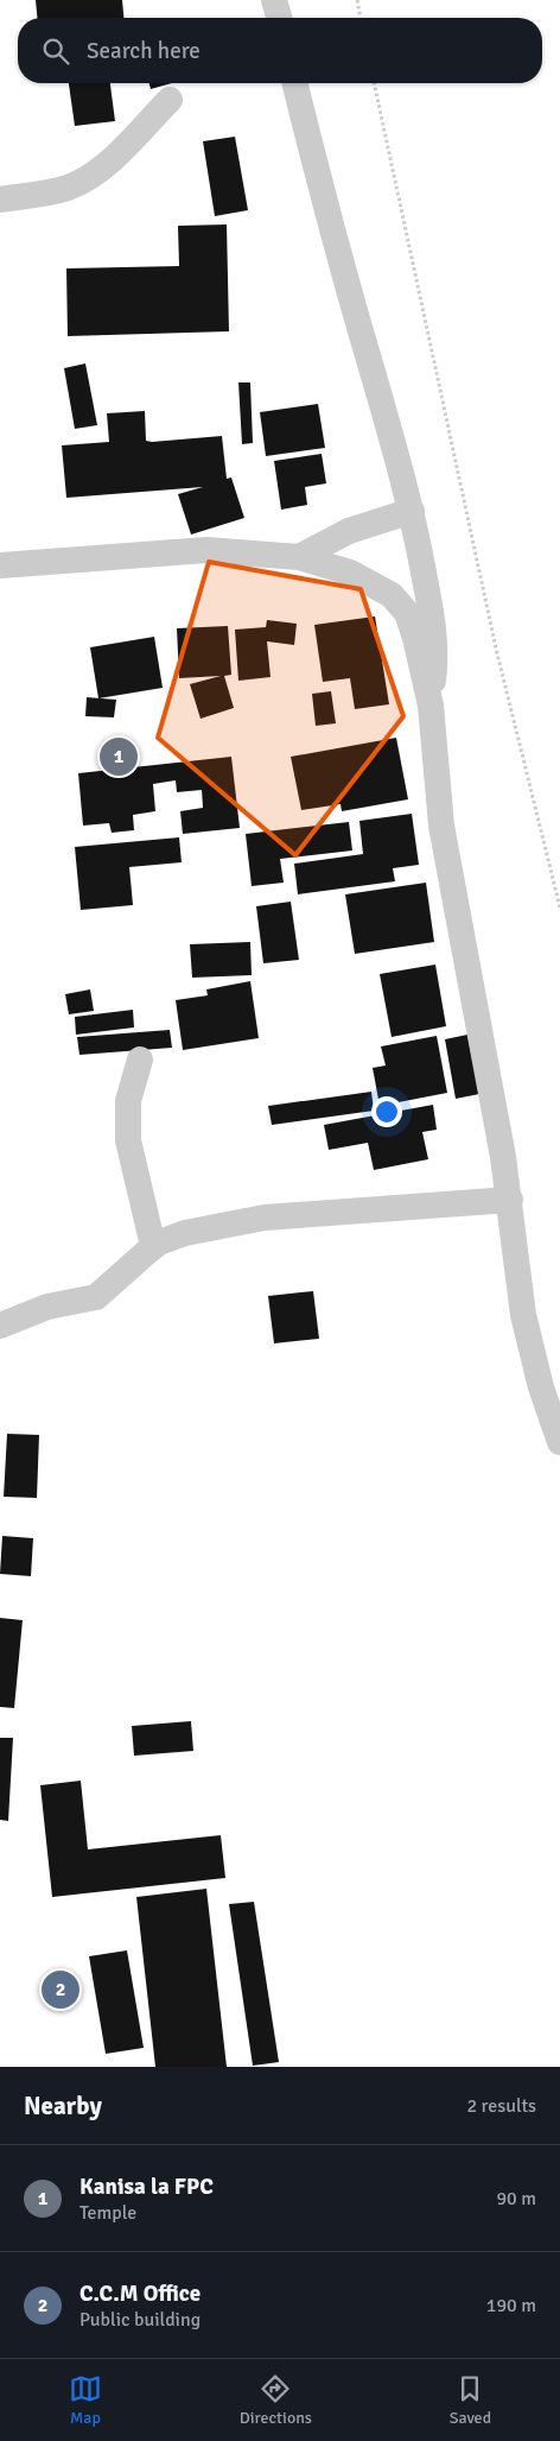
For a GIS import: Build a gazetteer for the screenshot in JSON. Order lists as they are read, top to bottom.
{
  "page": {
    "search": "Search here",
    "pins": ["1", "2"],
    "heading": ["Nearby", "2 results"],
    "list": [
      {
        "mark": "1",
        "name": "Kanisa la FPC",
        "note": "Temple",
        "value": "90 m"
      },
      {
        "mark": "2",
        "name": "C.C.M Office",
        "note": "Public building",
        "value": "190 m"
      }
    ],
    "nav": ["Map", "Directions", "Saved"]
  }
}
